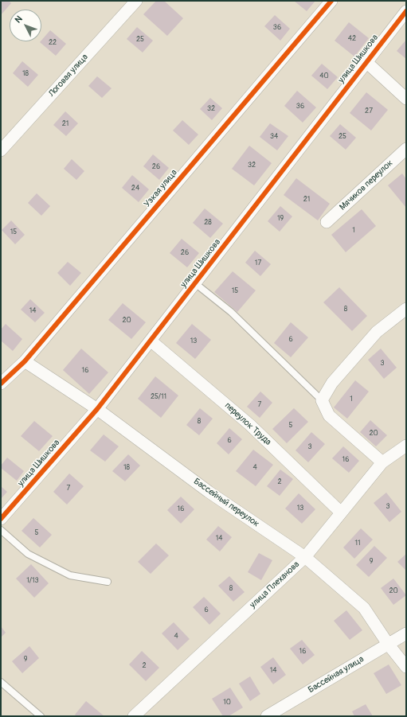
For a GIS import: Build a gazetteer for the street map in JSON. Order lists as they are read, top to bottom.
{
  "streets": {
    "street": [
      "улица Шишкова",
      "Логовая улица",
      "Мячиков переулок",
      "Узкая улица",
      "переулок Труда",
      "Бассейный переулок",
      "улица Плеханова",
      "Бассейная улица"
    ]
  },
  "crossings": [
    ["улица Шишкова", "переулок Труда"],
    ["улица Шишкова", "Бассейный переулок"],
    ["Узкая улица", "Бассейный переулок"],
    ["переулок Труда", "улица Плеханова"],
    ["Бассейный переулок", "улица Плеханова"],
    ["Бассейный переулок", "Бассейная улица"]
  ],
  "house_numbers": [
    "36",
    "42",
    "25",
    "22",
    "18",
    "40",
    "36",
    "32",
    "27",
    "21",
    "34",
    "25",
    "32",
    "26",
    "24",
    "21",
    "19",
    "28",
    "1",
    "15",
    "26",
    "17",
    "15",
    "8",
    "14",
    "20",
    "6",
    "13",
    "3",
    "16",
    "25/11",
    "1",
    "7",
    "8",
    "5",
    "20",
    "6",
    "3",
    "16",
    "18",
    "4",
    "2",
    "7",
    "3",
    "13",
    "16",
    "5",
    "14",
    "11",
    "9",
    "1/13",
    "8",
    "20",
    "6",
    "4",
    "16",
    "9",
    "2",
    "14",
    "10"
  ],
  "north": "top left"
}
